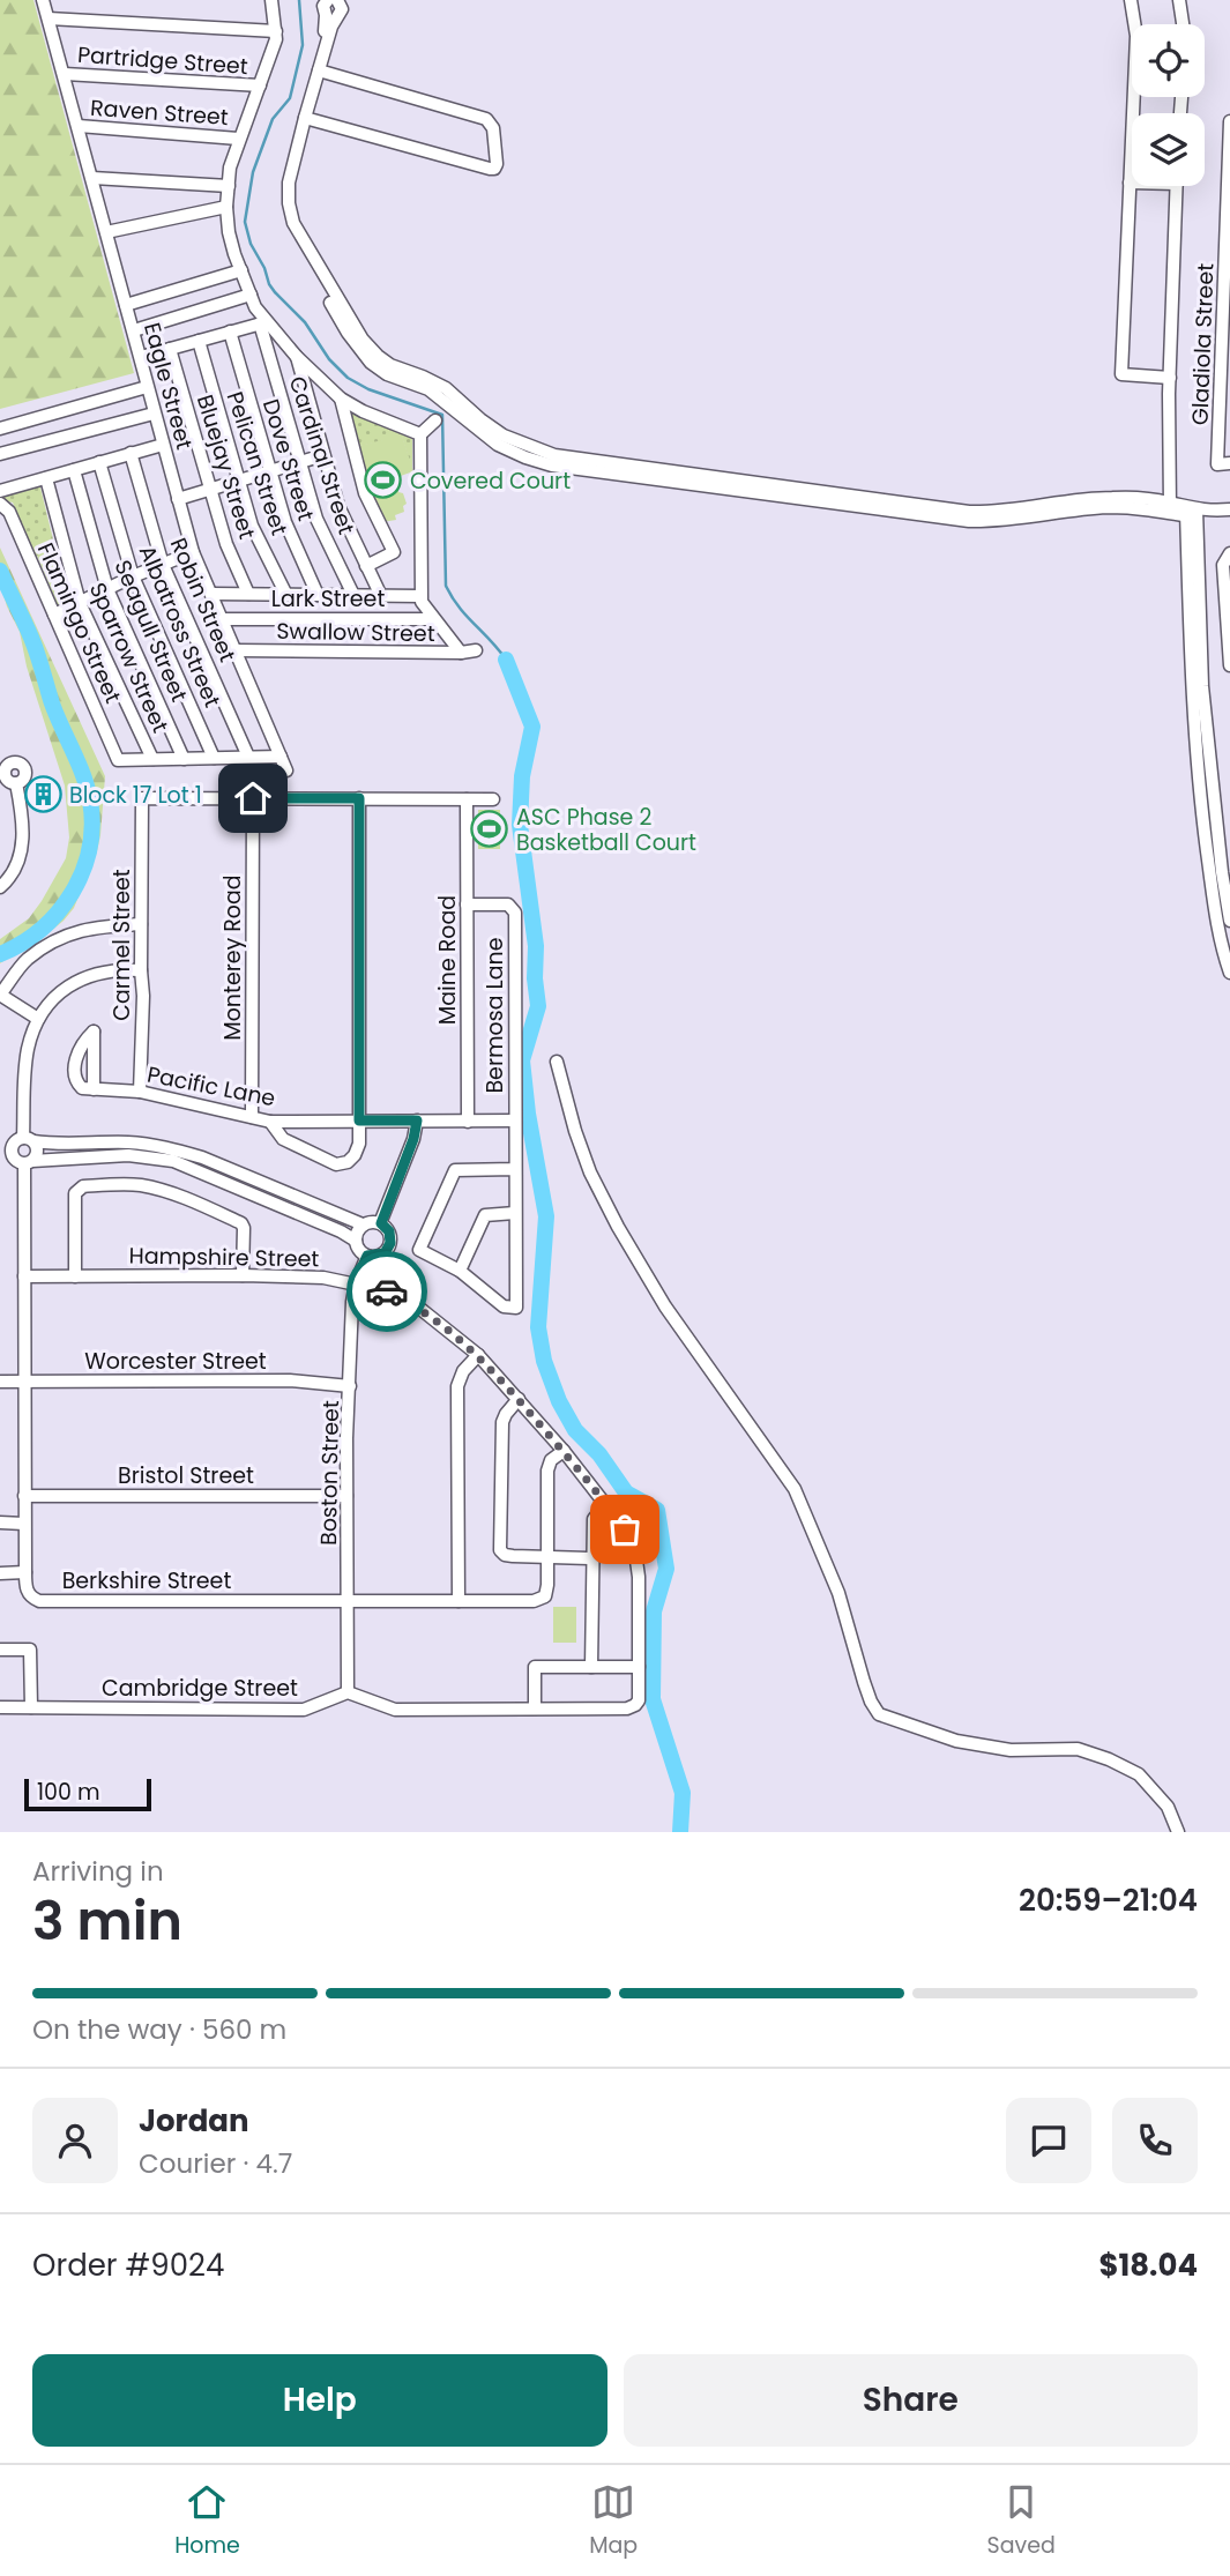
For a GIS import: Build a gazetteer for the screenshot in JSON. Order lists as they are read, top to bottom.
{
  "streets": {
    "street": [
      "Partridge Street",
      "Raven Street",
      "Gladiola Street",
      "Eagle Street",
      "Cardinal Street",
      "Dove Street",
      "Pelican Street",
      "Bluejay Street",
      "Lark Street",
      "Robin Street",
      "Flamingo Street",
      "Albatross Street",
      "Seagull Street",
      "Swallow Street",
      "Sparrow Street",
      "Carmel Street",
      "Monterey Road",
      "Maine Road",
      "Bermosa Lane",
      "Pacific Lane",
      "Hampshire Street",
      "Worcester Street",
      "Boston Street",
      "Bristol Street",
      "Berkshire Street",
      "Cambridge Street"
    ]
  },
  "crossings": [
    ["Partridge Street", "Eagle Street"],
    ["Raven Street", "Eagle Street"],
    ["Eagle Street", "Lark Street"],
    ["Eagle Street", "Swallow Street"],
    ["Flamingo Street", "Sparrow Street"],
    ["Carmel Street", "Monterey Road"],
    ["Carmel Street", "Pacific Lane"],
    ["Monterey Road", "Pacific Lane"],
    ["Maine Road", "Bermosa Lane"],
    ["Maine Road", "Pacific Lane"],
    ["Bermosa Lane", "Pacific Lane"],
    ["Hampshire Street", "Boston Street"],
    ["Hampshire Street", "Berkshire Street"],
    ["Worcester Street", "Boston Street"],
    ["Boston Street", "Bristol Street"],
    ["Boston Street", "Berkshire Street"],
    ["Boston Street", "Cambridge Street"]
  ],
  "places": {
    "sports": ["Covered Court", "ASC Phase 2 Basketball Court"],
    "building": ["Block 17 Lot 1"]
  },
  "scale_bar": "100 m",
  "page": {
    "scale": "100 m",
    "heading": ["3 min", "Arriving in", "20:59–21:04"],
    "panel": [
      "Jordan",
      "Courier · 4.7",
      "Order #9024",
      "$18.04"
    ],
    "bar": "On the way · 560 m",
    "buttons": ["Help", "Share"],
    "tabs": ["Home", "Map", "Saved"]
  }
}
